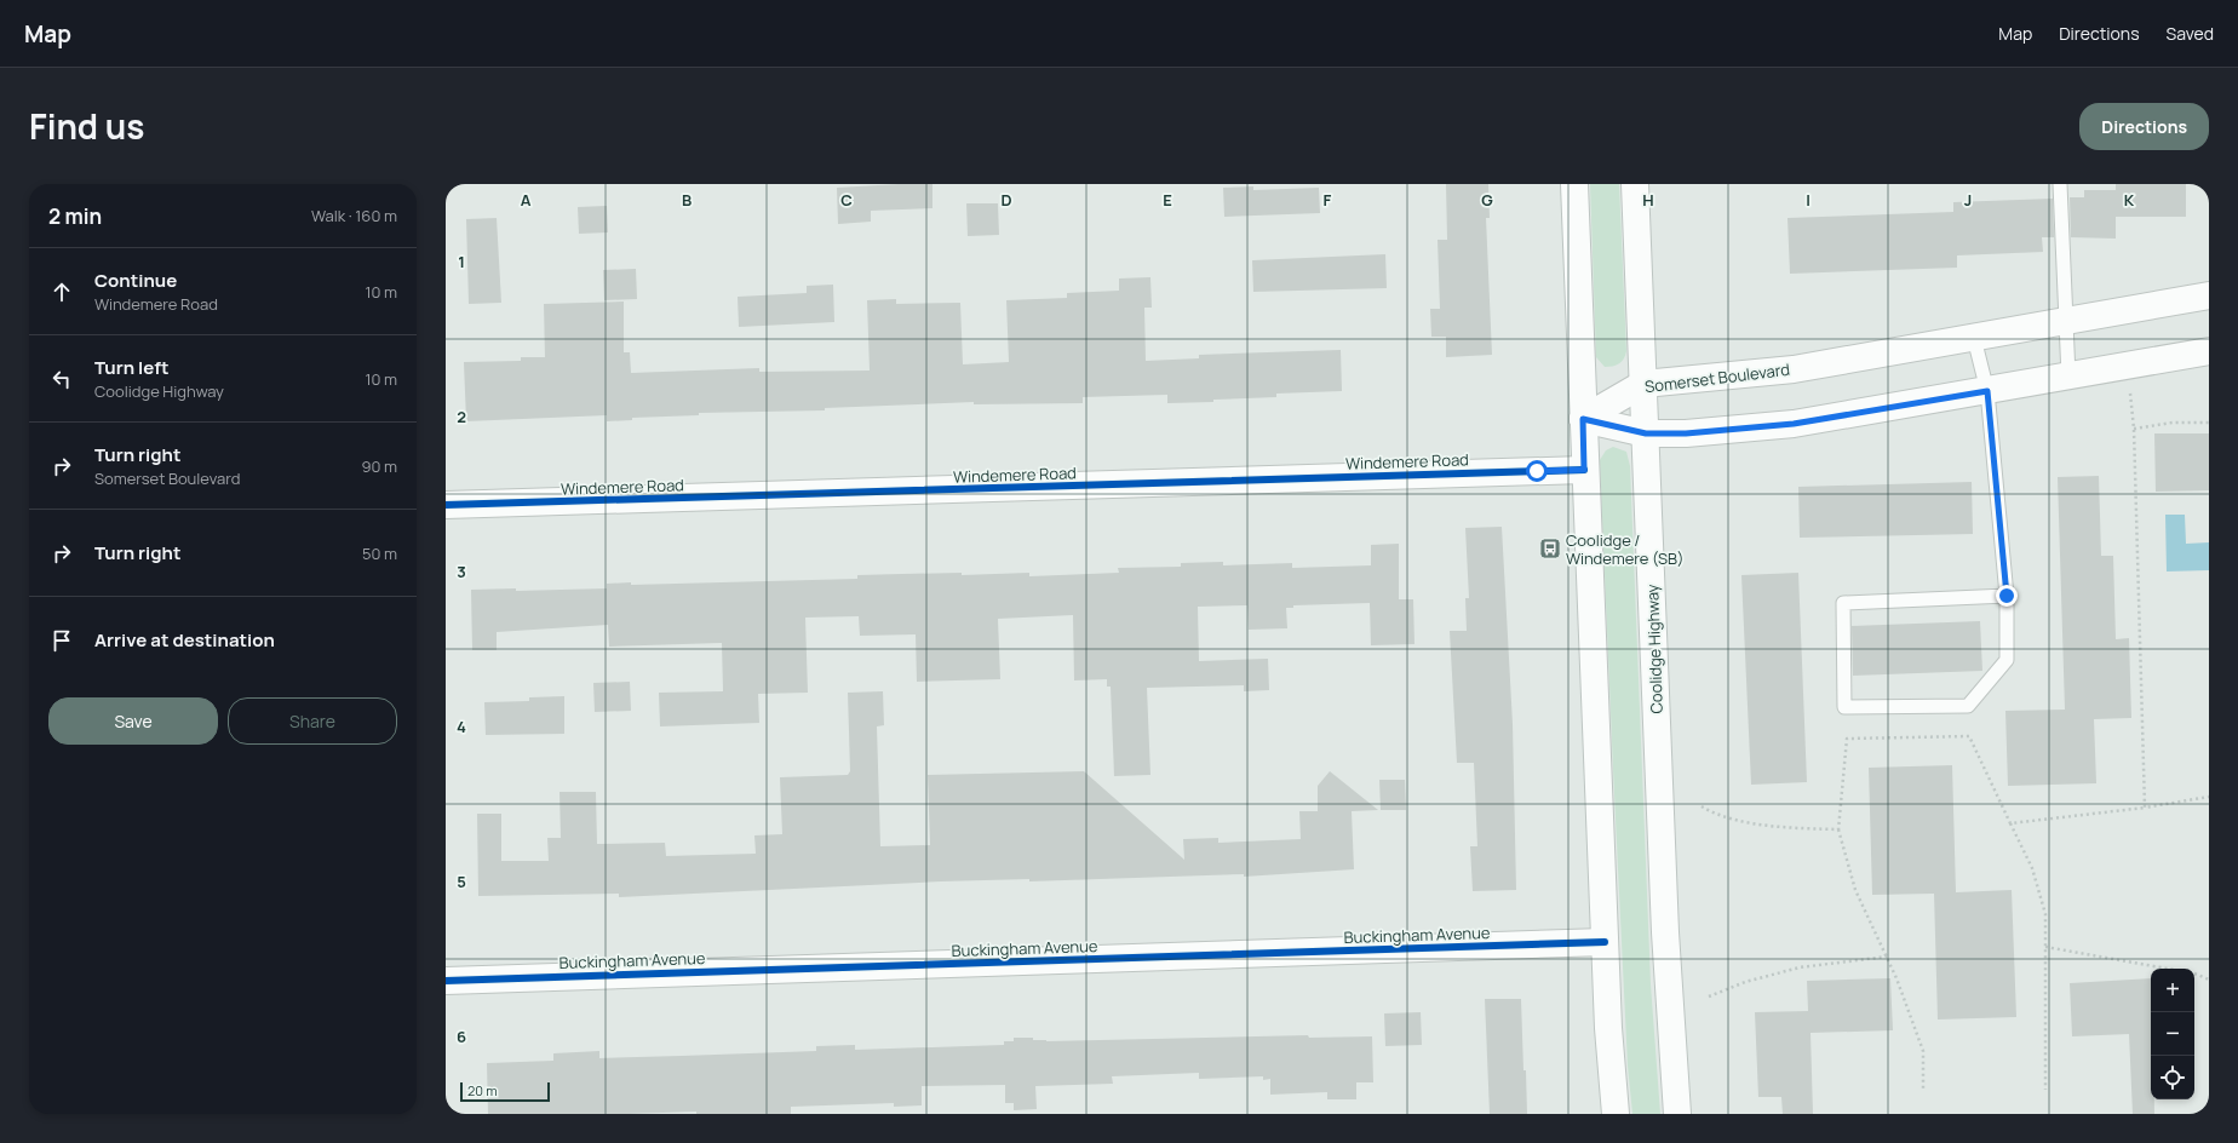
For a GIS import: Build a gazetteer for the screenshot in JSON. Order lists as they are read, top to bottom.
{
  "streets": {
    "street": [
      "Somerset Boulevard",
      "Windemere Road",
      "Coolidge Highway",
      "Buckingham Avenue"
    ]
  },
  "crossings": [
    ["Somerset Boulevard", "Coolidge Highway"]
  ],
  "places": {
    "bus stop": ["Coolidge / Windemere (SB)"]
  },
  "scale_bar": "20 m",
  "page": {
    "header": "Map",
    "nav": ["Map", "Directions", "Saved"],
    "title": "Find us",
    "buttons": [
      "Directions",
      ["Save", "Share"]
    ],
    "heading": ["2 min", "Walk · 160 m"],
    "list": [
      ["Continue", "Windemere Road", "10 m"],
      ["Turn left", "Coolidge Highway", "10 m"],
      ["Turn right", "Somerset Boulevard", "90 m"],
      ["Turn right", "50 m"],
      "Arrive at destination"
    ],
    "map_buttons": ["+", "−"],
    "scale": "20 m"
  },
  "grid": {
    "columns": [
      "A",
      "B",
      "C",
      "D",
      "E",
      "F",
      "G",
      "H",
      "I",
      "J",
      "K"
    ],
    "rows": [
      "1",
      "2",
      "3",
      "4",
      "5",
      "6"
    ]
  }
}
